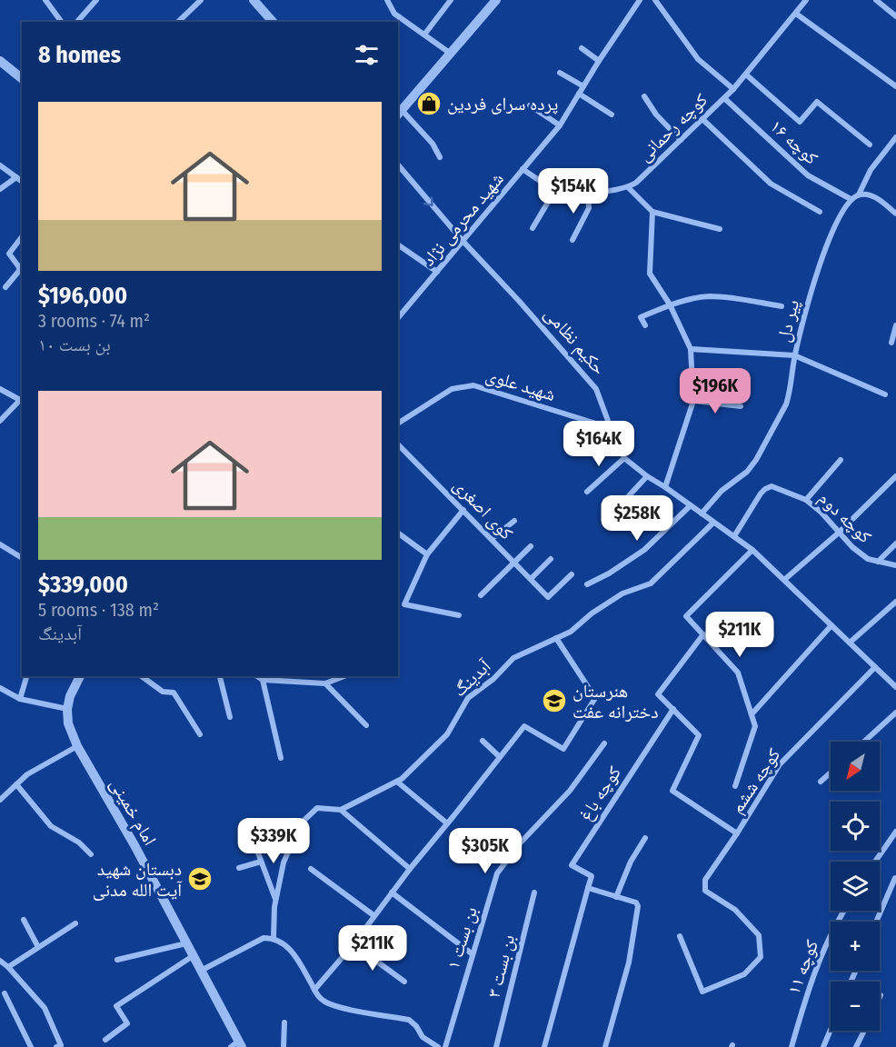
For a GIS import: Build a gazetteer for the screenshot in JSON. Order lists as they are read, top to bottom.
{
  "streets": {
    "street": [
      "کوچه رحمانی",
      "کوچه ۱۶",
      "شهید محرمی نژاد",
      "پیر دل",
      "حکیم نظامی",
      "شهید علوی",
      "کوی اصغری",
      "کوچه دوم",
      "آبدینگ",
      "کوچه ششم",
      "کوچه باغ",
      "امام خمینی",
      "بن بست ۱",
      "بن بست ۳",
      "کوچه ۱۱"
    ]
  },
  "crossings": [
    ["کوچه رحمانی", "کوچه ۱۶"],
    ["کوچه ۱۶", "پیر دل"],
    ["شهید محرمی نژاد", "حکیم نظامی"],
    ["پیر دل", "حکیم نظامی"],
    ["حکیم نظامی", "شهید علوی"],
    ["حکیم نظامی", "کوچه دوم"],
    ["حکیم نظامی", "آبدینگ"],
    ["حکیم نظامی", "کوچه ششم"],
    ["کوچه ششم", "کوچه باغ"]
  ],
  "places": {
    "shop": ["پرده سرای فردین"],
    "school or university": ["هنرستان دخترانه عفت", "دبستان شهید آیت الله مدنی"]
  },
  "north": "bottom left",
  "page": {
    "heading": "8 homes",
    "list": [
      {
        "name": "$196,000",
        "note": "3 rooms · 74 m² · بن بست ۱۰"
      },
      {
        "name": "$339,000",
        "note": "5 rooms · 138 m² · آبدینگ"
      }
    ],
    "price": [
      "$154K",
      "$196K",
      "$164K",
      "$258K",
      "$211K",
      "$339K",
      "$305K",
      "$211K"
    ],
    "map_buttons": ["+", "−"]
  }
}
